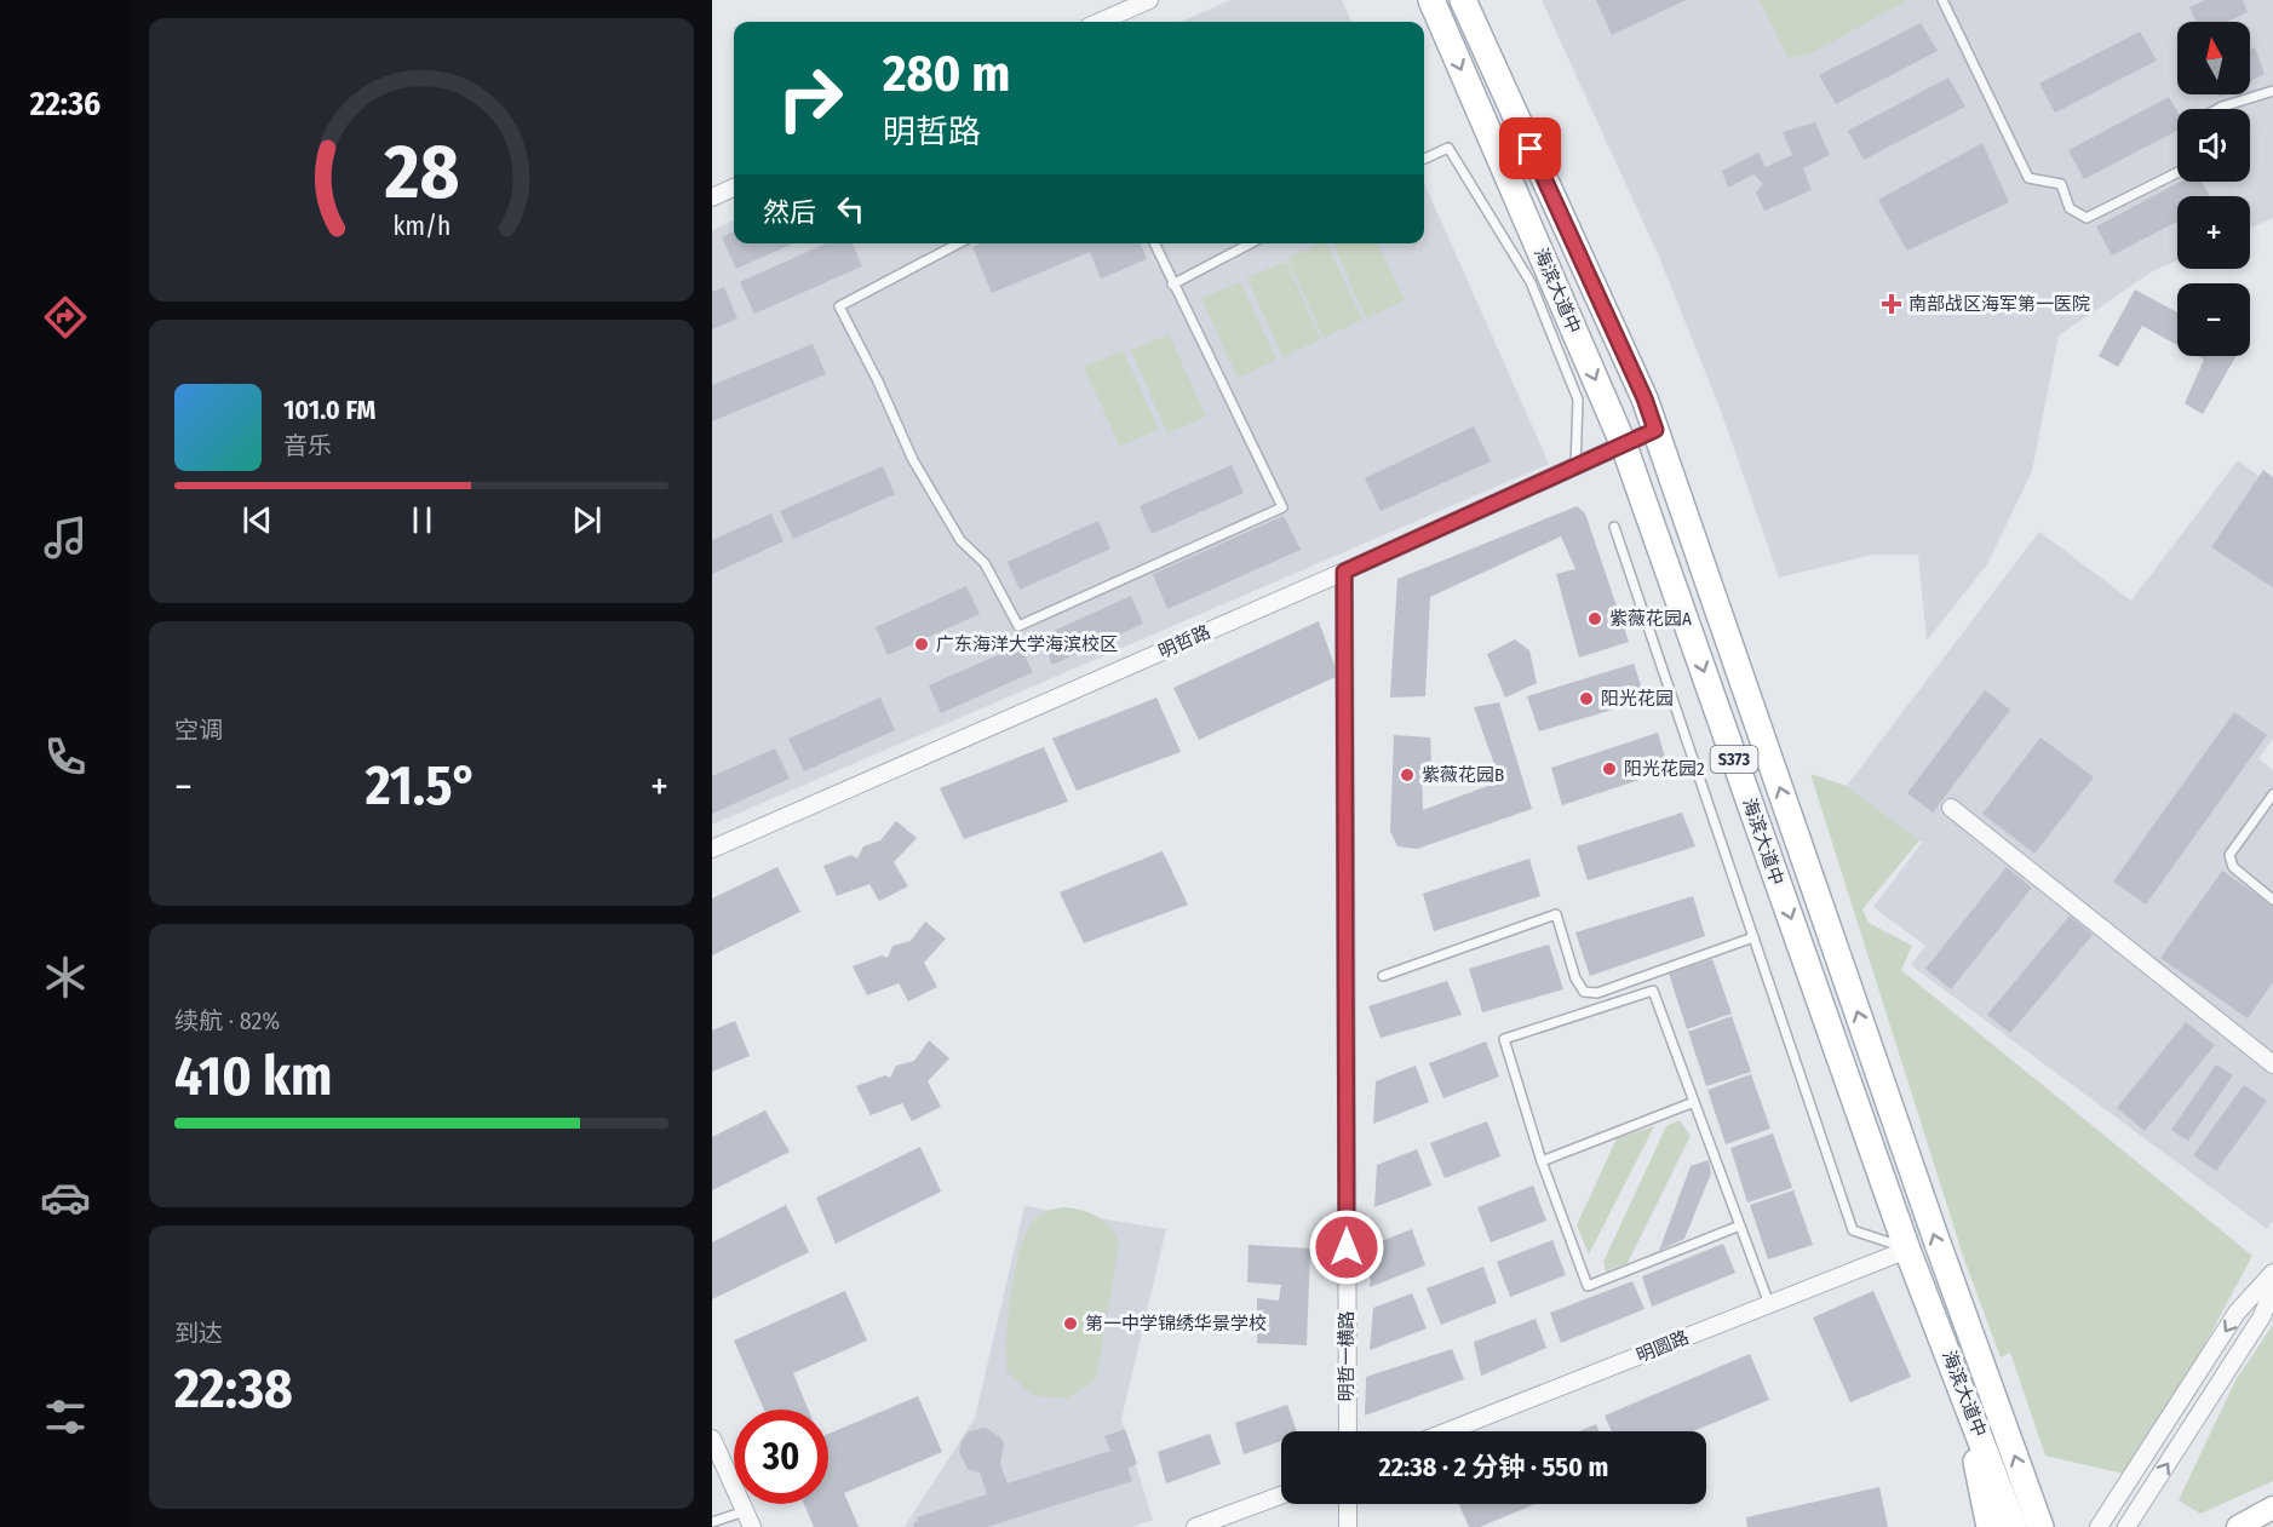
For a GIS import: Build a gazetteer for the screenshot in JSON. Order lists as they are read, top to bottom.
{
  "streets": {
    "main road": ["海滨大道中", "S373"],
    "street": ["明哲路", "明圆路", "明哲一横路"]
  },
  "crossings": [
    ["海滨大道中", "明哲路"],
    ["海滨大道中", "明圆路"],
    ["明哲路", "明哲一横路"]
  ],
  "places": {
    "health": ["南部战区海军第一医院"],
    "other": [
      "紫薇花园A",
      "广东海洋大学海滨校区",
      "阳光花园",
      "阳光花园2",
      "紫薇花园B",
      "第一中学锦绣华景学校"
    ]
  },
  "north": "top",
  "page": {
    "tabs": "22:36",
    "map_buttons": ["+", "−"],
    "turn": ["280 m", "明哲路"],
    "then": "然后",
    "song": ["101.0 FM", "音乐"],
    "tile": [
      "空调",
      ["续航 · 82%", "410 km"],
      ["到达", "22:38"]
    ],
    "heat": ["−", "21.5°", "+"],
    "limit": "30",
    "trip": "22:38 · 2 分钟 · 550 m",
    "gauge": ["28", "km/h"]
  }
}
